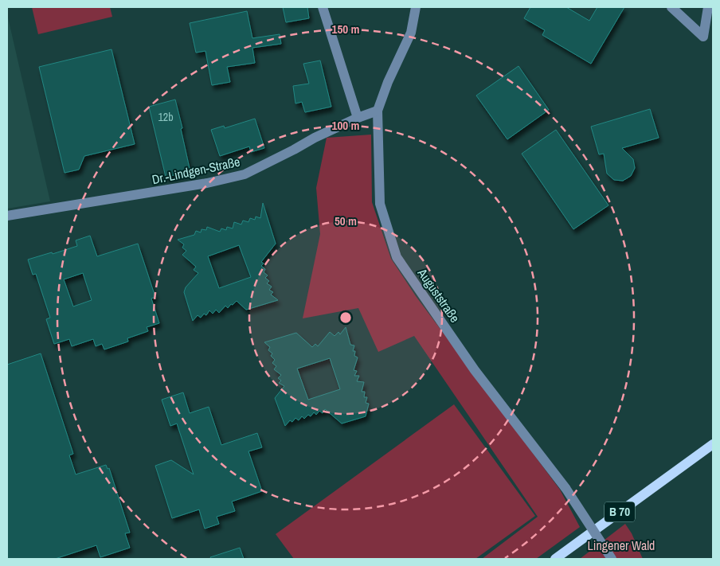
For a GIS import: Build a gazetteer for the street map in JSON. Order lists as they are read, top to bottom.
{
  "streets": {
    "main road": ["B 70"],
    "street": ["Dr.-Lindgen-Straße", "Auguststraße"]
  },
  "crossings": [
    ["Dr.-Lindgen-Straße", "Auguststraße"]
  ],
  "parks": ["Lingener Wald"],
  "house_numbers": ["12b"],
  "rings": ["150 m", "100 m", "50 m"]
}
